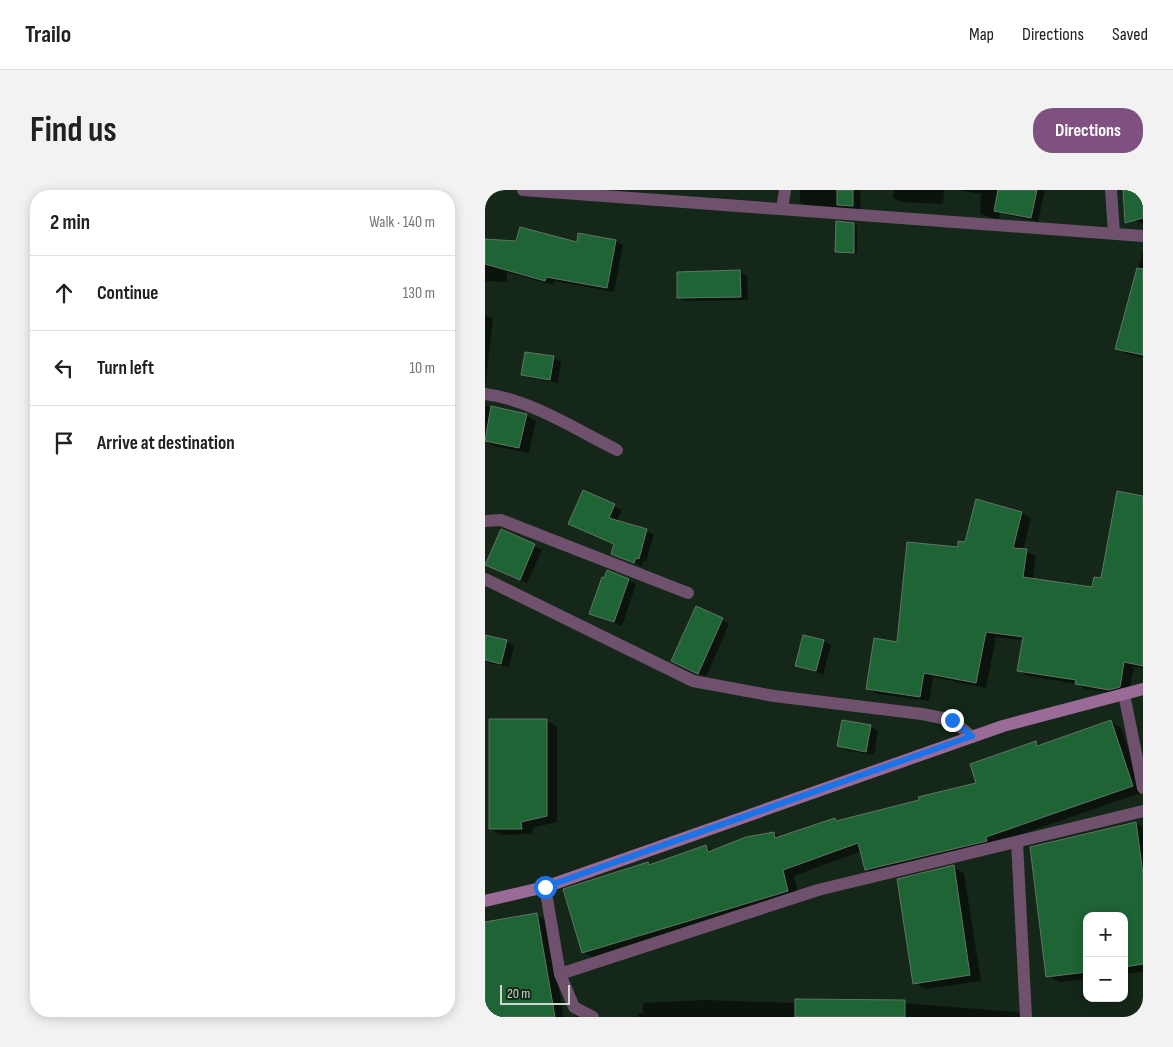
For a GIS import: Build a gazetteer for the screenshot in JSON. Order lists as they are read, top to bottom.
{
  "scale_bar": "20 m",
  "page": {
    "header": "Trailo",
    "nav": ["Map", "Directions", "Saved"],
    "buttons": "Directions",
    "title": "Find us",
    "heading": ["2 min", "Walk · 140 m"],
    "list": [
      ["Continue", "130 m"],
      ["Turn left", "10 m"],
      "Arrive at destination"
    ],
    "map_buttons": ["+", "−"],
    "scale": "20 m"
  }
}
